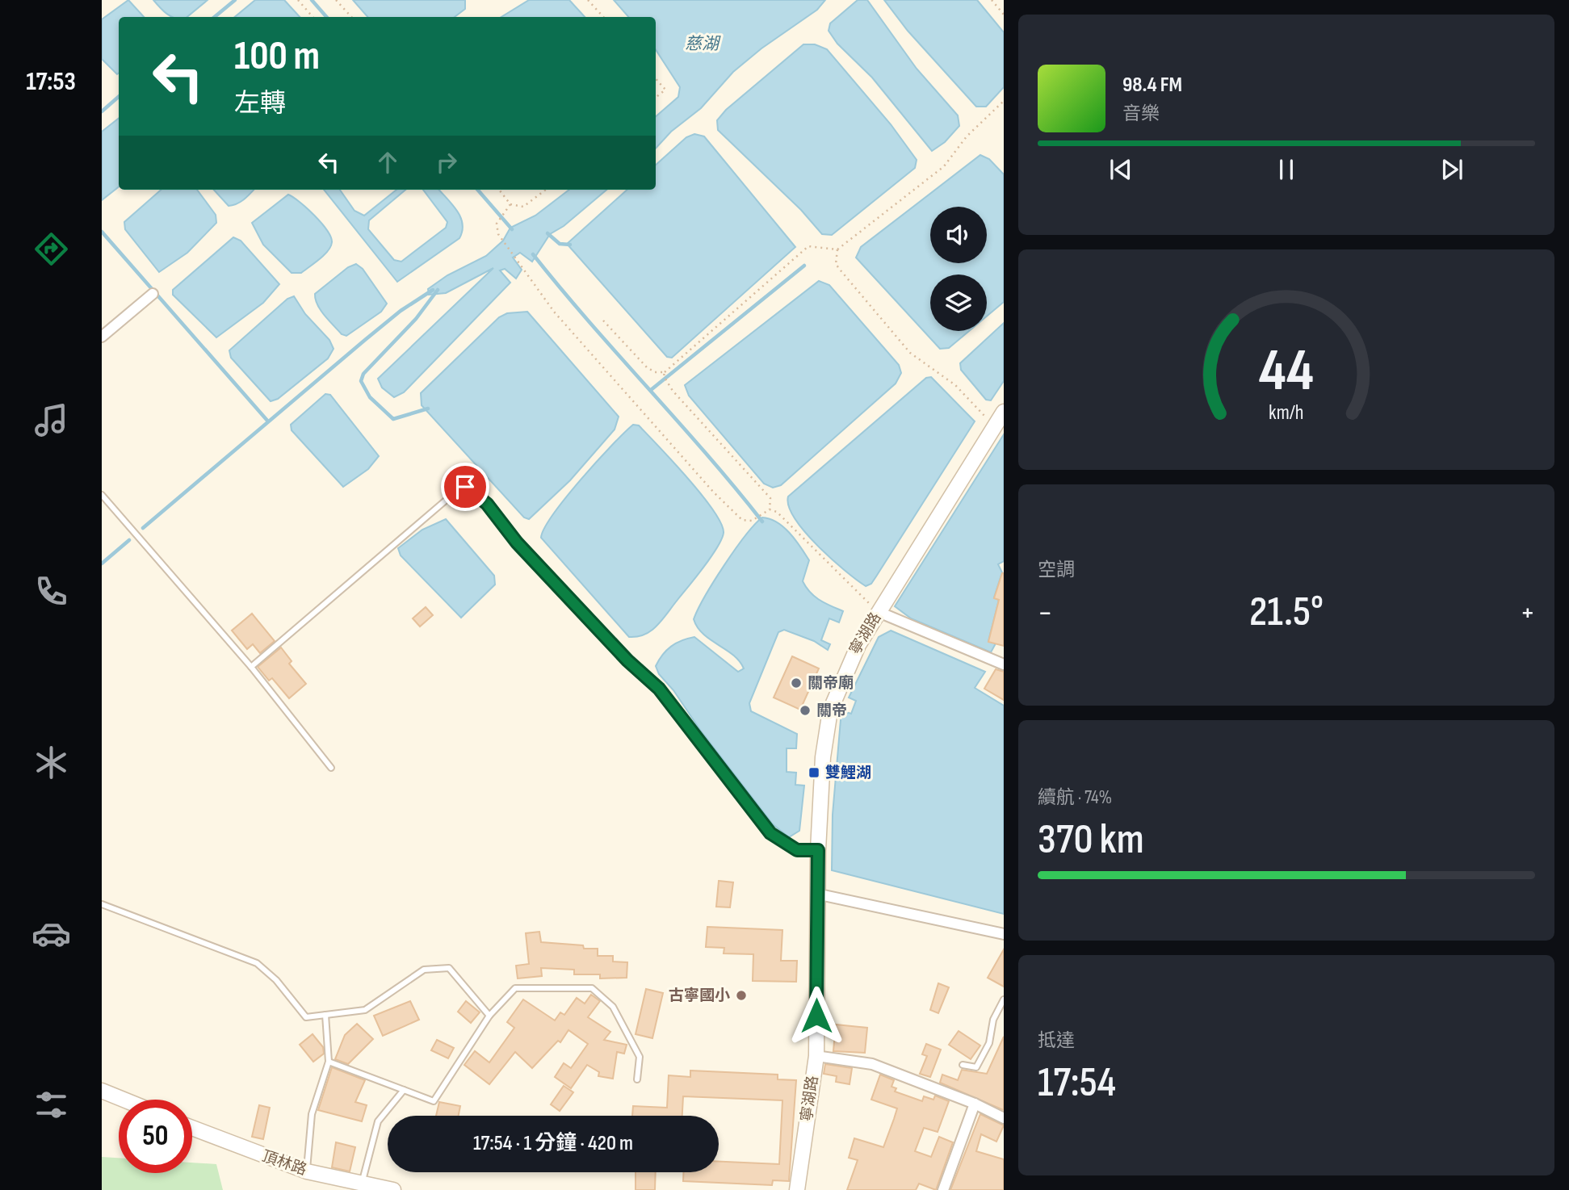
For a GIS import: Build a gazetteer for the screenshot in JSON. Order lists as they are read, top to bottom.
{
  "streets": {
    "main road": ["寧湖路", "頂林路"]
  },
  "water": ["慈湖"],
  "places": {
    "other": ["關帝廟", "關帝", "古寧國小"],
    "transit": ["雙鯉湖"]
  },
  "page": {
    "tabs": "17:53",
    "turn": ["100 m", "左轉"],
    "song": ["98.4 FM", "音樂"],
    "tile": [
      "空調",
      ["續航 · 74%", "370 km"],
      ["抵達", "17:54"]
    ],
    "heat": ["−", "21.5°", "+"],
    "limit": "50",
    "trip": "17:54 · 1 分鐘 · 420 m",
    "gauge": ["44", "km/h"]
  }
}
